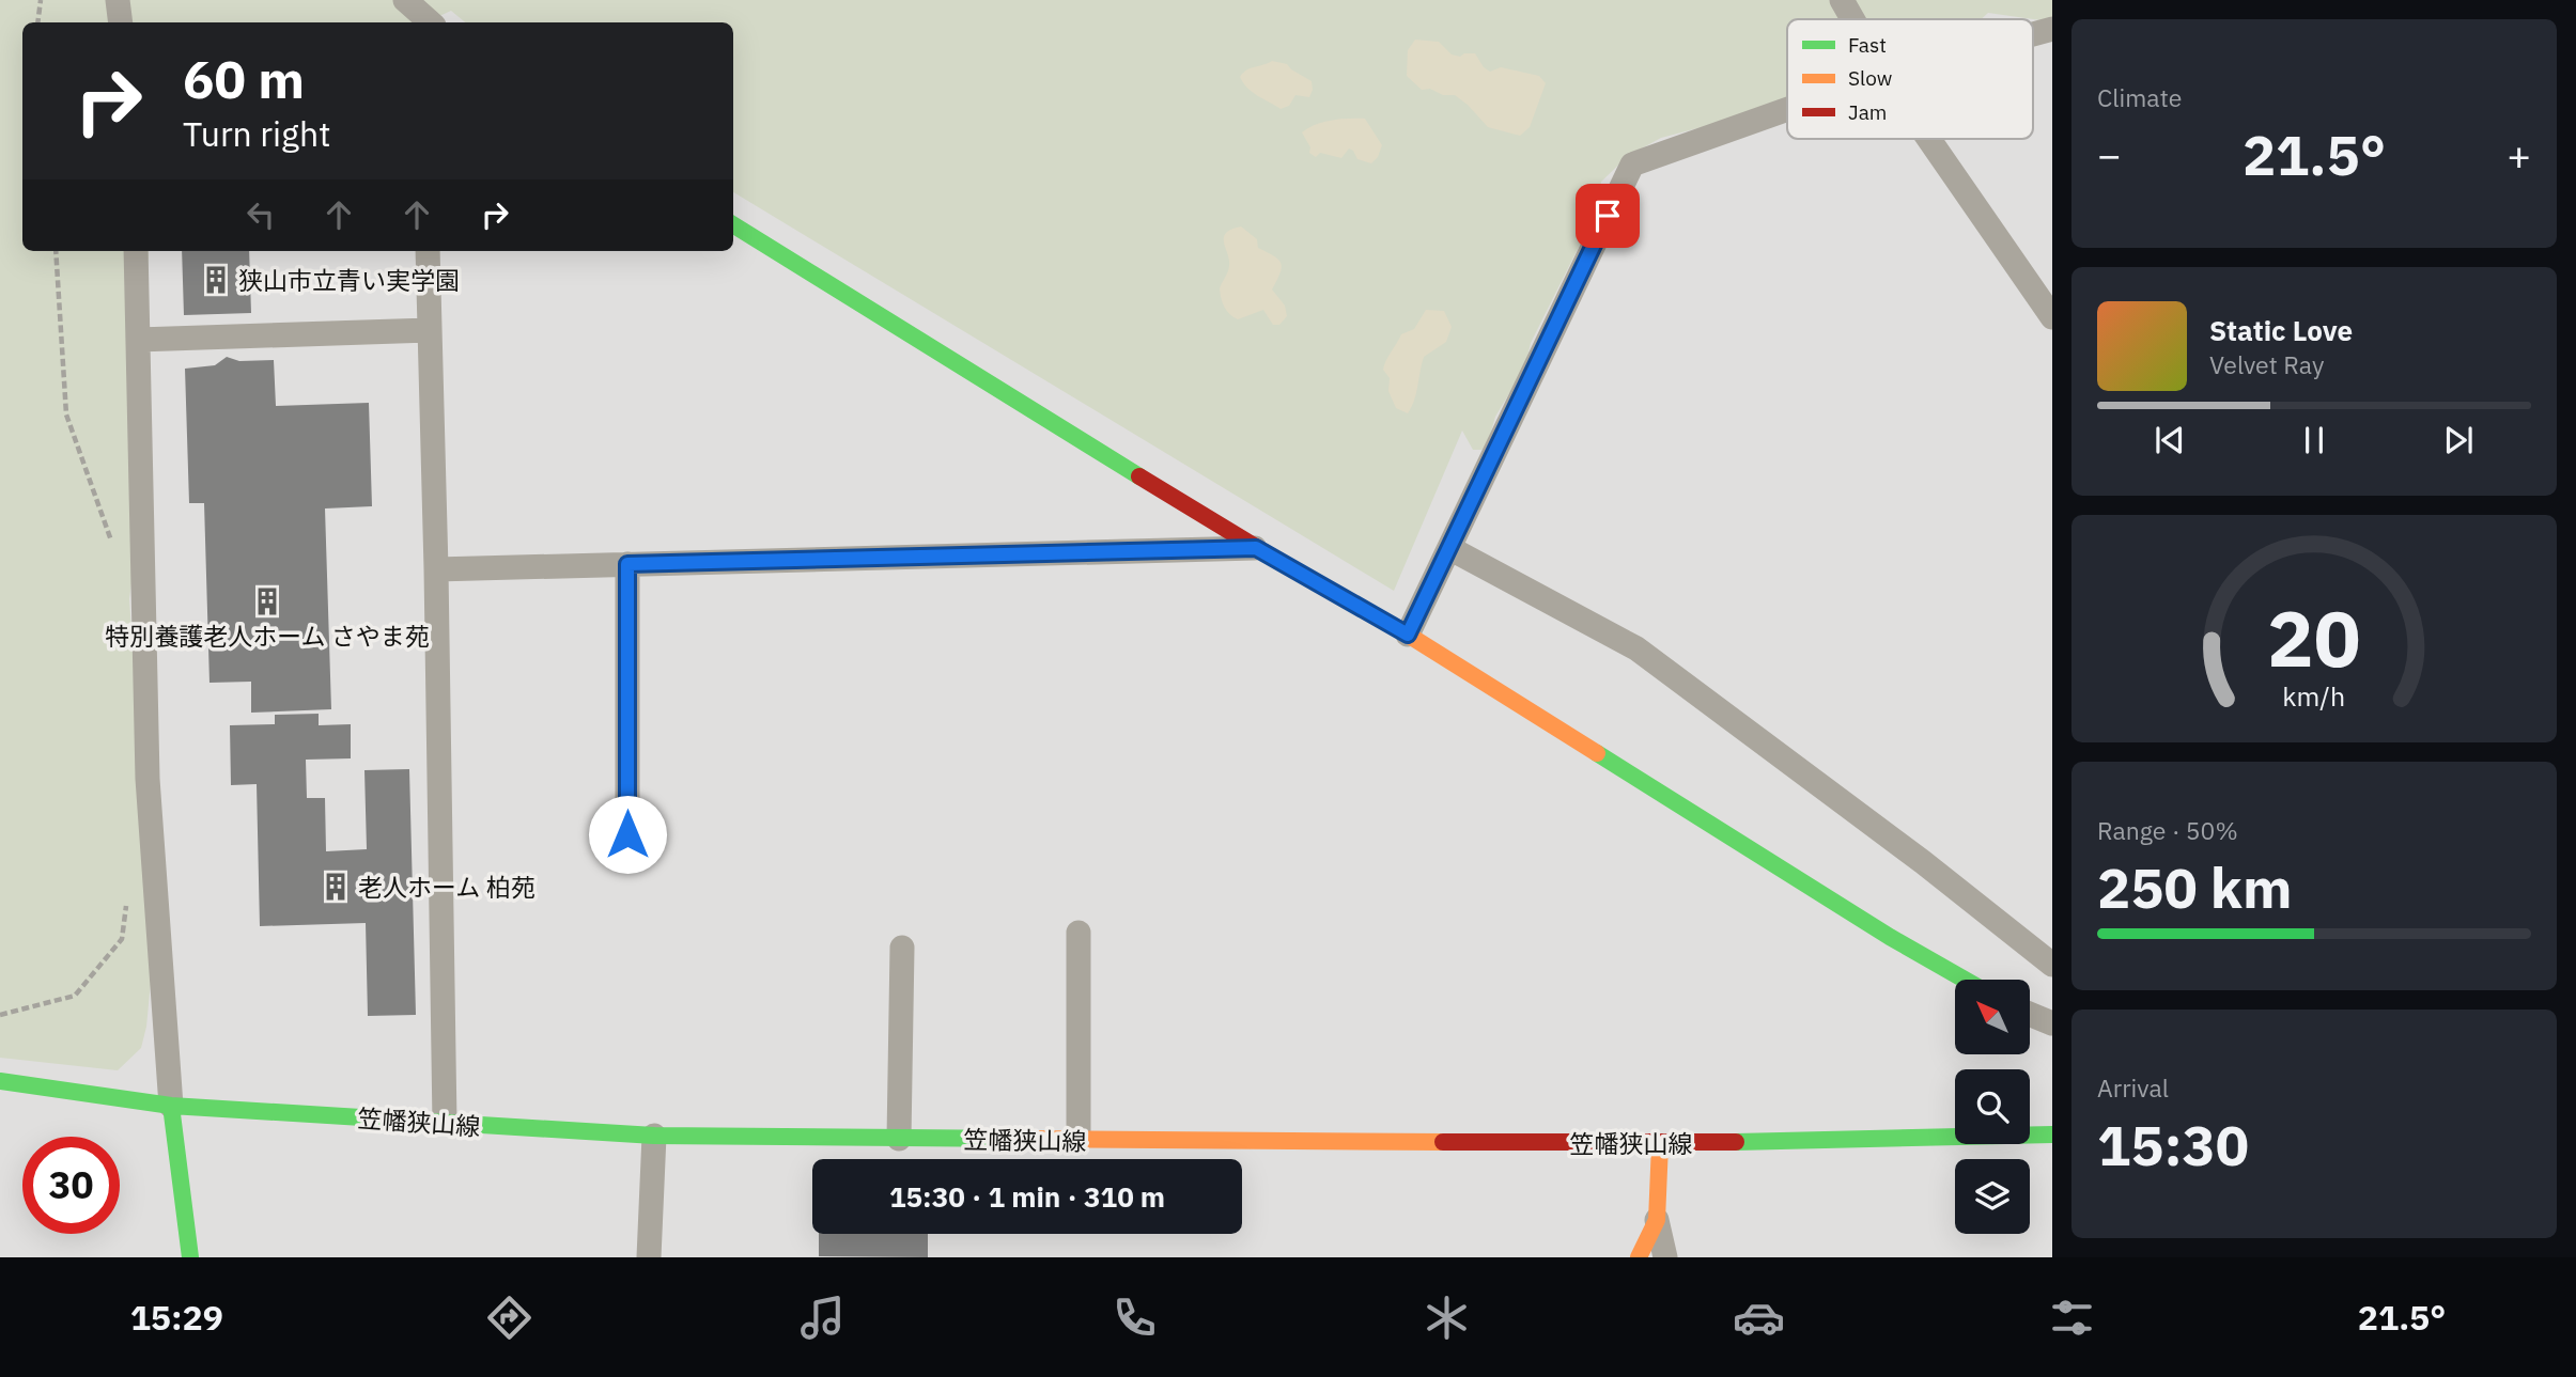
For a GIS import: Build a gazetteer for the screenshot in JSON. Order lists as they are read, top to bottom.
{
  "streets": {
    "main road": ["笠幡狭山線"]
  },
  "places": {
    "building": ["狭山市立青い実学園", "特別養護老人ホーム さやま苑", "老人ホーム 柏苑"]
  },
  "legend": ["Fast", "Slow", "Jam"],
  "north": "top left",
  "page": {
    "tile": [
      "Climate",
      ["Range · 50%", "250 km"],
      ["Arrival", "15:30"]
    ],
    "turn": ["60 m", "Turn right"],
    "heat": ["−", "21.5°", "+"],
    "song": ["Static Love", "Velvet Ray"],
    "limit": "30",
    "trip": "15:30 · 1 min · 310 m",
    "tabs": ["15:29", "21.5°"],
    "gauge": ["20", "km/h"]
  }
}
